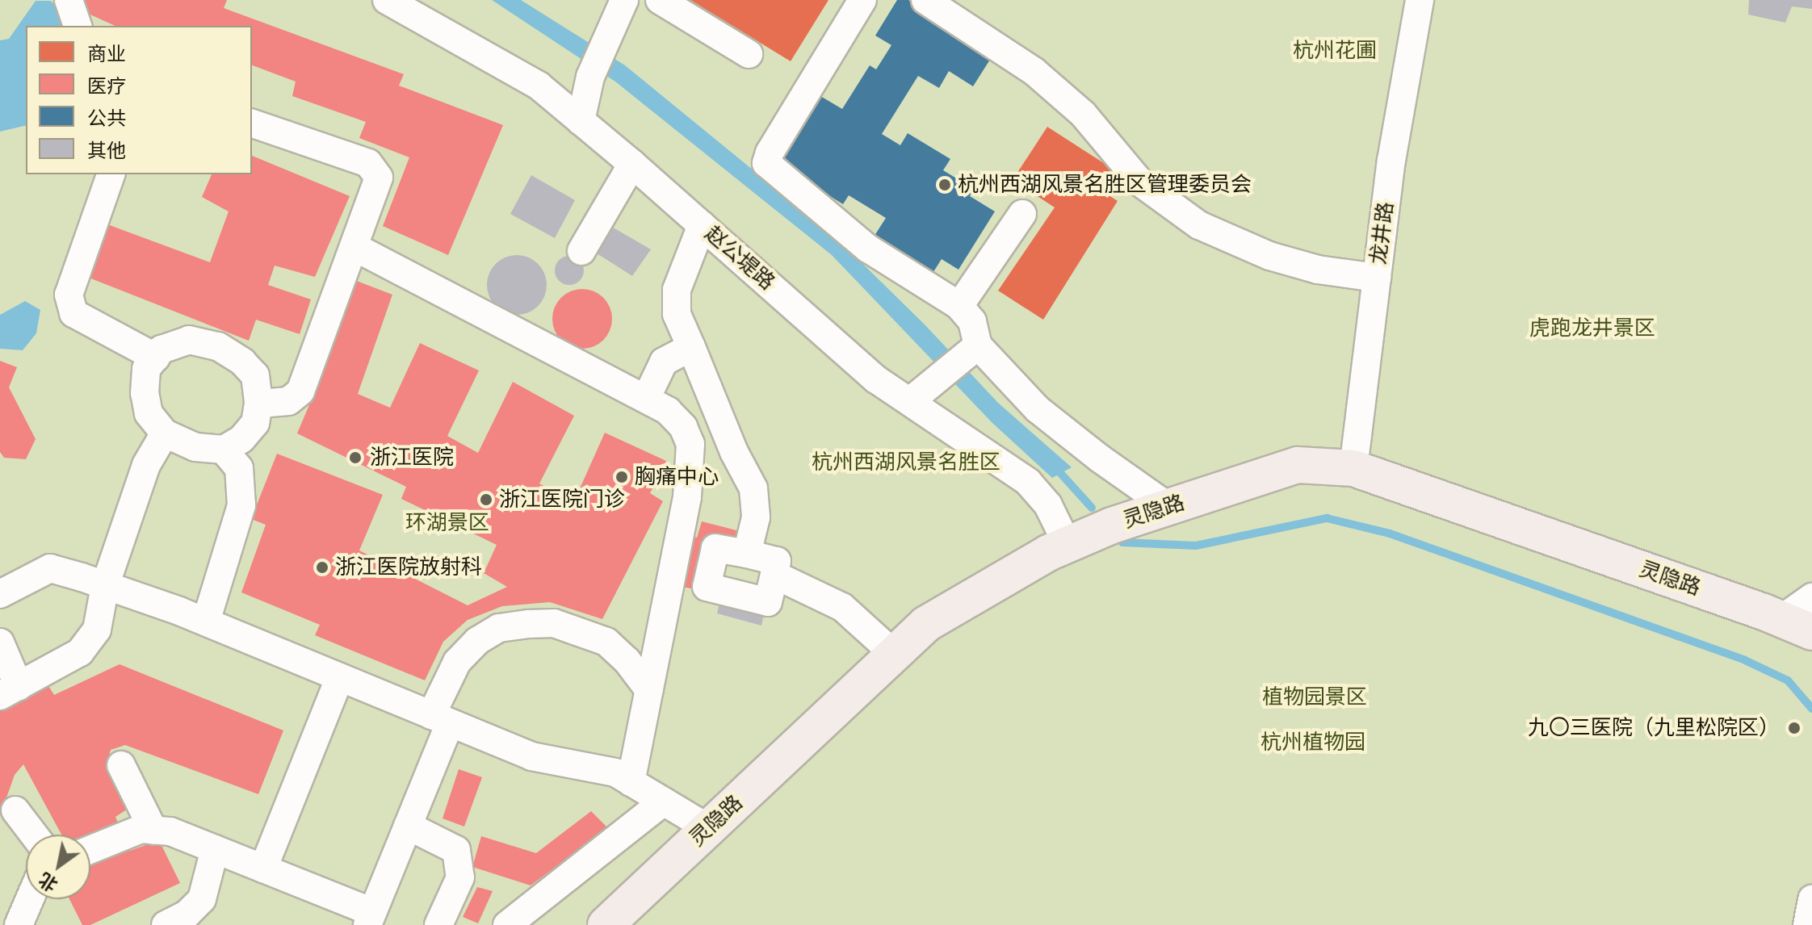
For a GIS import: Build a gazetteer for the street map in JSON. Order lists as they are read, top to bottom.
{
  "streets": {
    "main road": ["灵隐路"],
    "street": ["龙井路", "赵公堤路"]
  },
  "crossings": [
    ["龙井路", "灵隐路"],
    ["赵公堤路", "灵隐路"]
  ],
  "parks": [
    "杭州花圃",
    "虎跑龙井景区",
    "杭州西湖风景名胜区",
    "环湖景区",
    "植物园景区",
    "杭州植物园"
  ],
  "places": [
    "杭州西湖风景名胜区管理委员会",
    "浙江医院",
    "胸痛中心",
    "浙江医院门诊",
    "浙江医院放射科",
    "九〇三医院（九里松院区）"
  ],
  "legend": [
    "商业",
    "医疗",
    "公共",
    "其他"
  ],
  "north": "bottom left"
}
